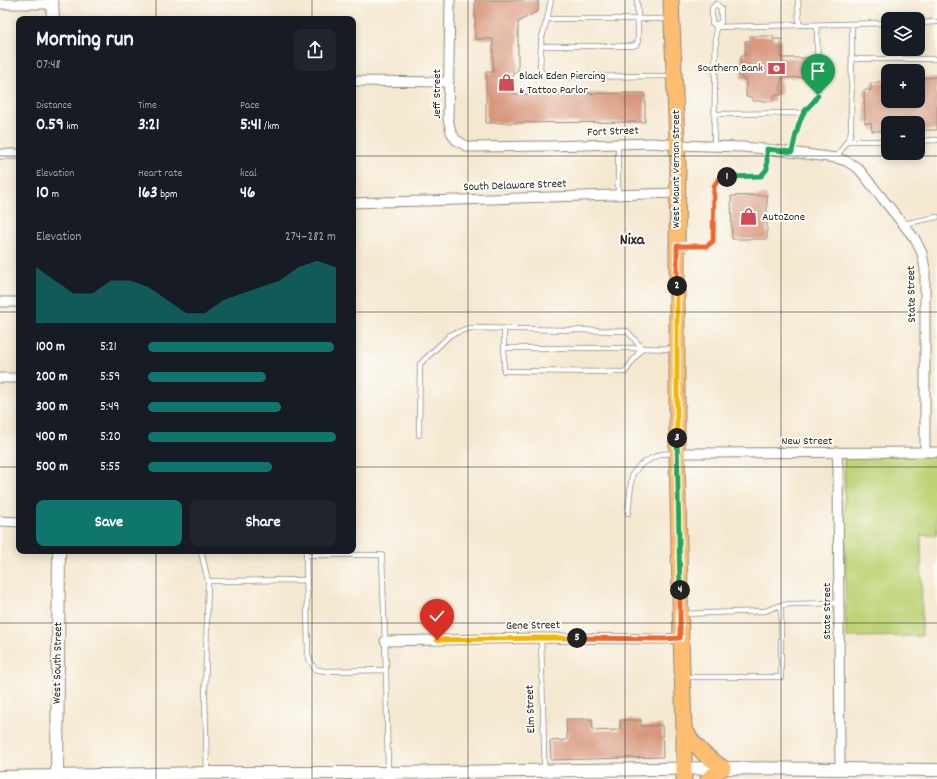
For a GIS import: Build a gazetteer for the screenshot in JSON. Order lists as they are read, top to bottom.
{
  "streets": {
    "main road": ["West Mount Vernon Street"],
    "street": [
      "Jeff Street",
      "Fort Street",
      "South Delaware Street",
      "State Street",
      "New Street",
      "Gene Street",
      "West South Street"
    ],
    "lane": ["Elm Street"]
  },
  "crossings": [
    ["Jeff Street", "Fort Street"],
    ["Fort Street", "West Mount Vernon Street"],
    ["Fort Street", "State Street"],
    ["West Mount Vernon Street", "South Delaware Street"],
    ["West Mount Vernon Street", "New Street"],
    ["West Mount Vernon Street", "Gene Street"],
    ["State Street", "New Street"],
    ["Gene Street", "Elm Street"]
  ],
  "districts": ["Nixa"],
  "places": {
    "bank": ["Southern Bank"],
    "shop": ["Black Eden Piercing & Tattoo Parlor", "AutoZone"]
  },
  "page": {
    "map_buttons": ["+", "−"],
    "heading": ["Morning run", "07:48"],
    "stats": [
      ["Distance", "0.59 km"],
      ["Time", "3:21"],
      ["Pace", "5:41 /km"],
      ["Elevation", "10 m"],
      ["Heart rate", "163 bpm"],
      ["kcal", "46"]
    ],
    "pins": [
      "1",
      "2",
      "3",
      "4",
      "5"
    ],
    "chart": ["Elevation", "274–282 m"],
    "list": [
      {
        "name": "100 m",
        "note": "5:21"
      },
      {
        "name": "200 m",
        "note": "5:59"
      },
      {
        "name": "300 m",
        "note": "5:49"
      },
      {
        "name": "400 m",
        "note": "5:20"
      },
      {
        "name": "500 m",
        "note": "5:55"
      }
    ],
    "buttons": ["Save", "Share"]
  }
}
